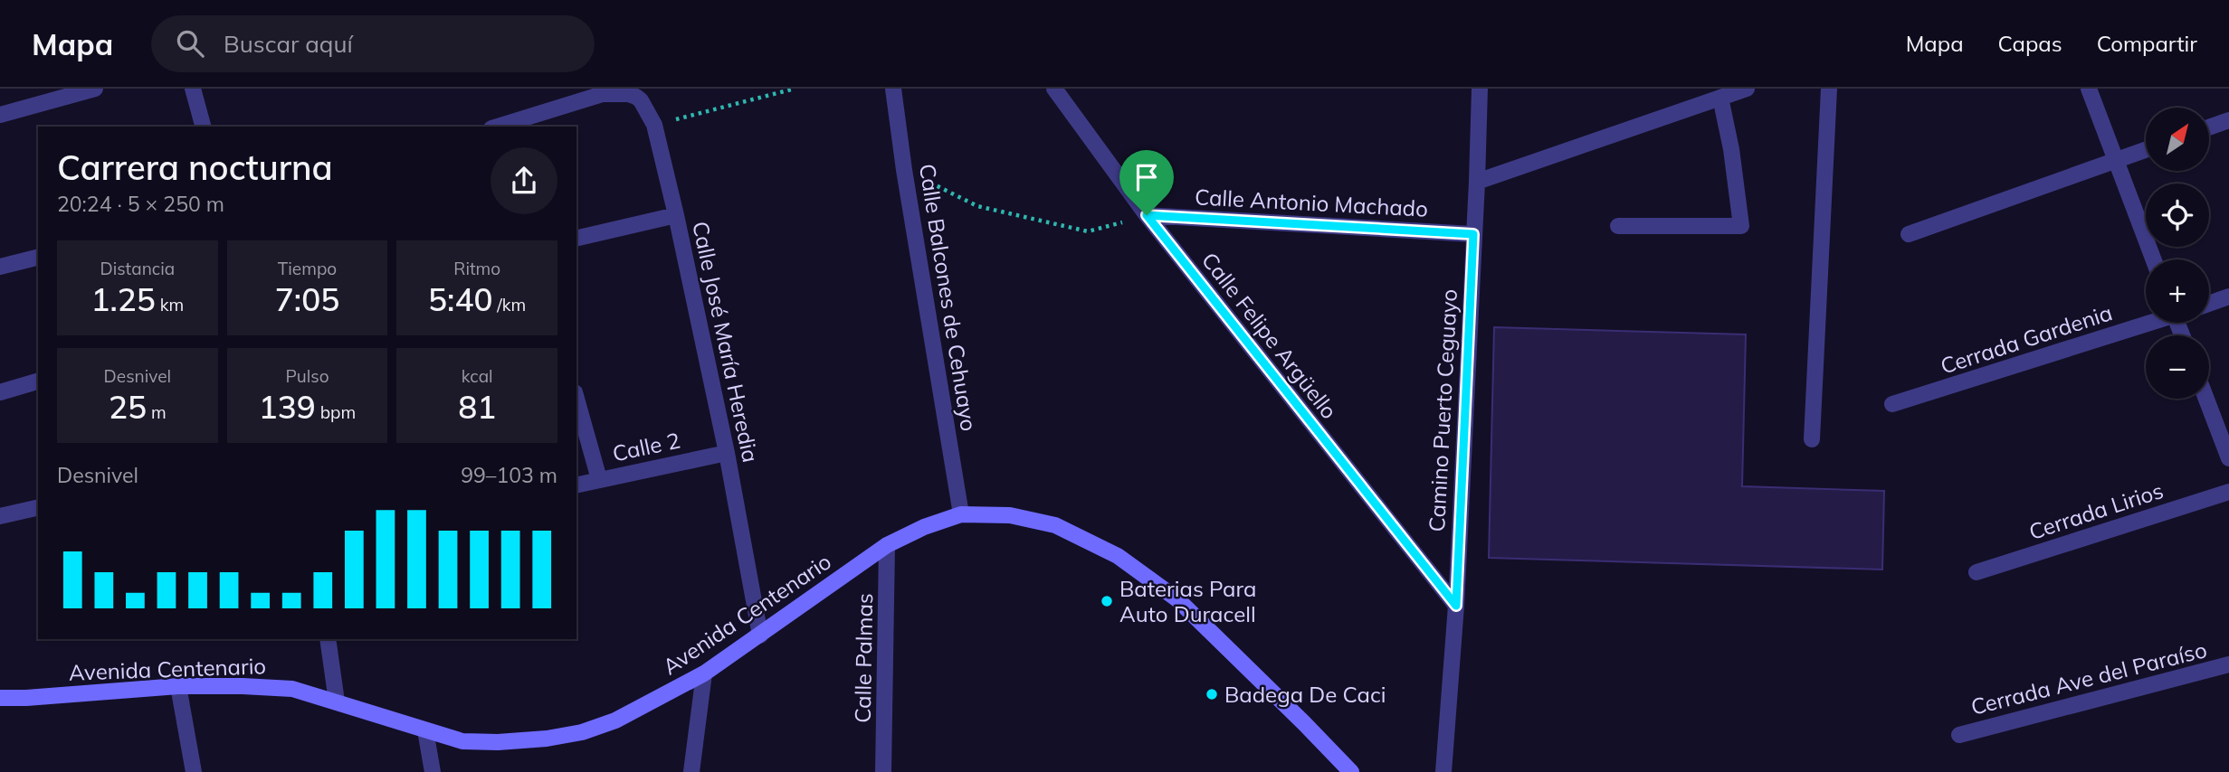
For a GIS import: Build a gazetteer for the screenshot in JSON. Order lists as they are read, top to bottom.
{
  "streets": {
    "main road": ["Avenida Centenario"],
    "street": [
      "Calle Antonio Machado",
      "Calle Balcones de Cehuayo",
      "Calle Felipe Argüello",
      "Cerrada Gardenia",
      "Calle José María Heredia",
      "Camino Puerto Ceguayo",
      "Calle 2",
      "Cerrada Lirios",
      "Calle Palmas",
      "Cerrada Ave del Paraíso"
    ]
  },
  "crossings": [
    ["Calle Antonio Machado", "Calle Felipe Argüello"],
    ["Calle Antonio Machado", "Camino Puerto Ceguayo"],
    ["Calle Balcones de Cehuayo", "Avenida Centenario"],
    ["Calle Felipe Argüello", "Camino Puerto Ceguayo"],
    ["Calle José María Heredia", "Calle 2"],
    ["Calle José María Heredia", "Avenida Centenario"],
    ["Avenida Centenario", "Calle Palmas"]
  ],
  "places": ["Baterias Para Auto Duracell", "Badega De Caci"],
  "north": "top right",
  "page": {
    "header": "Mapa",
    "search": "Buscar aquí",
    "nav": ["Mapa", "Capas", "Compartir"],
    "map_buttons": ["+", "−"],
    "heading": ["Carrera nocturna", "20:24 · 5 × 250 m"],
    "stats": [
      ["Distancia", "1.25 km"],
      ["Tiempo", "7:05"],
      ["Ritmo", "5:40 /km"],
      ["Desnivel", "25 m"],
      ["Pulso", "139 bpm"],
      ["kcal", "81"]
    ],
    "chart": ["Desnivel", "99–103 m"]
  }
}
